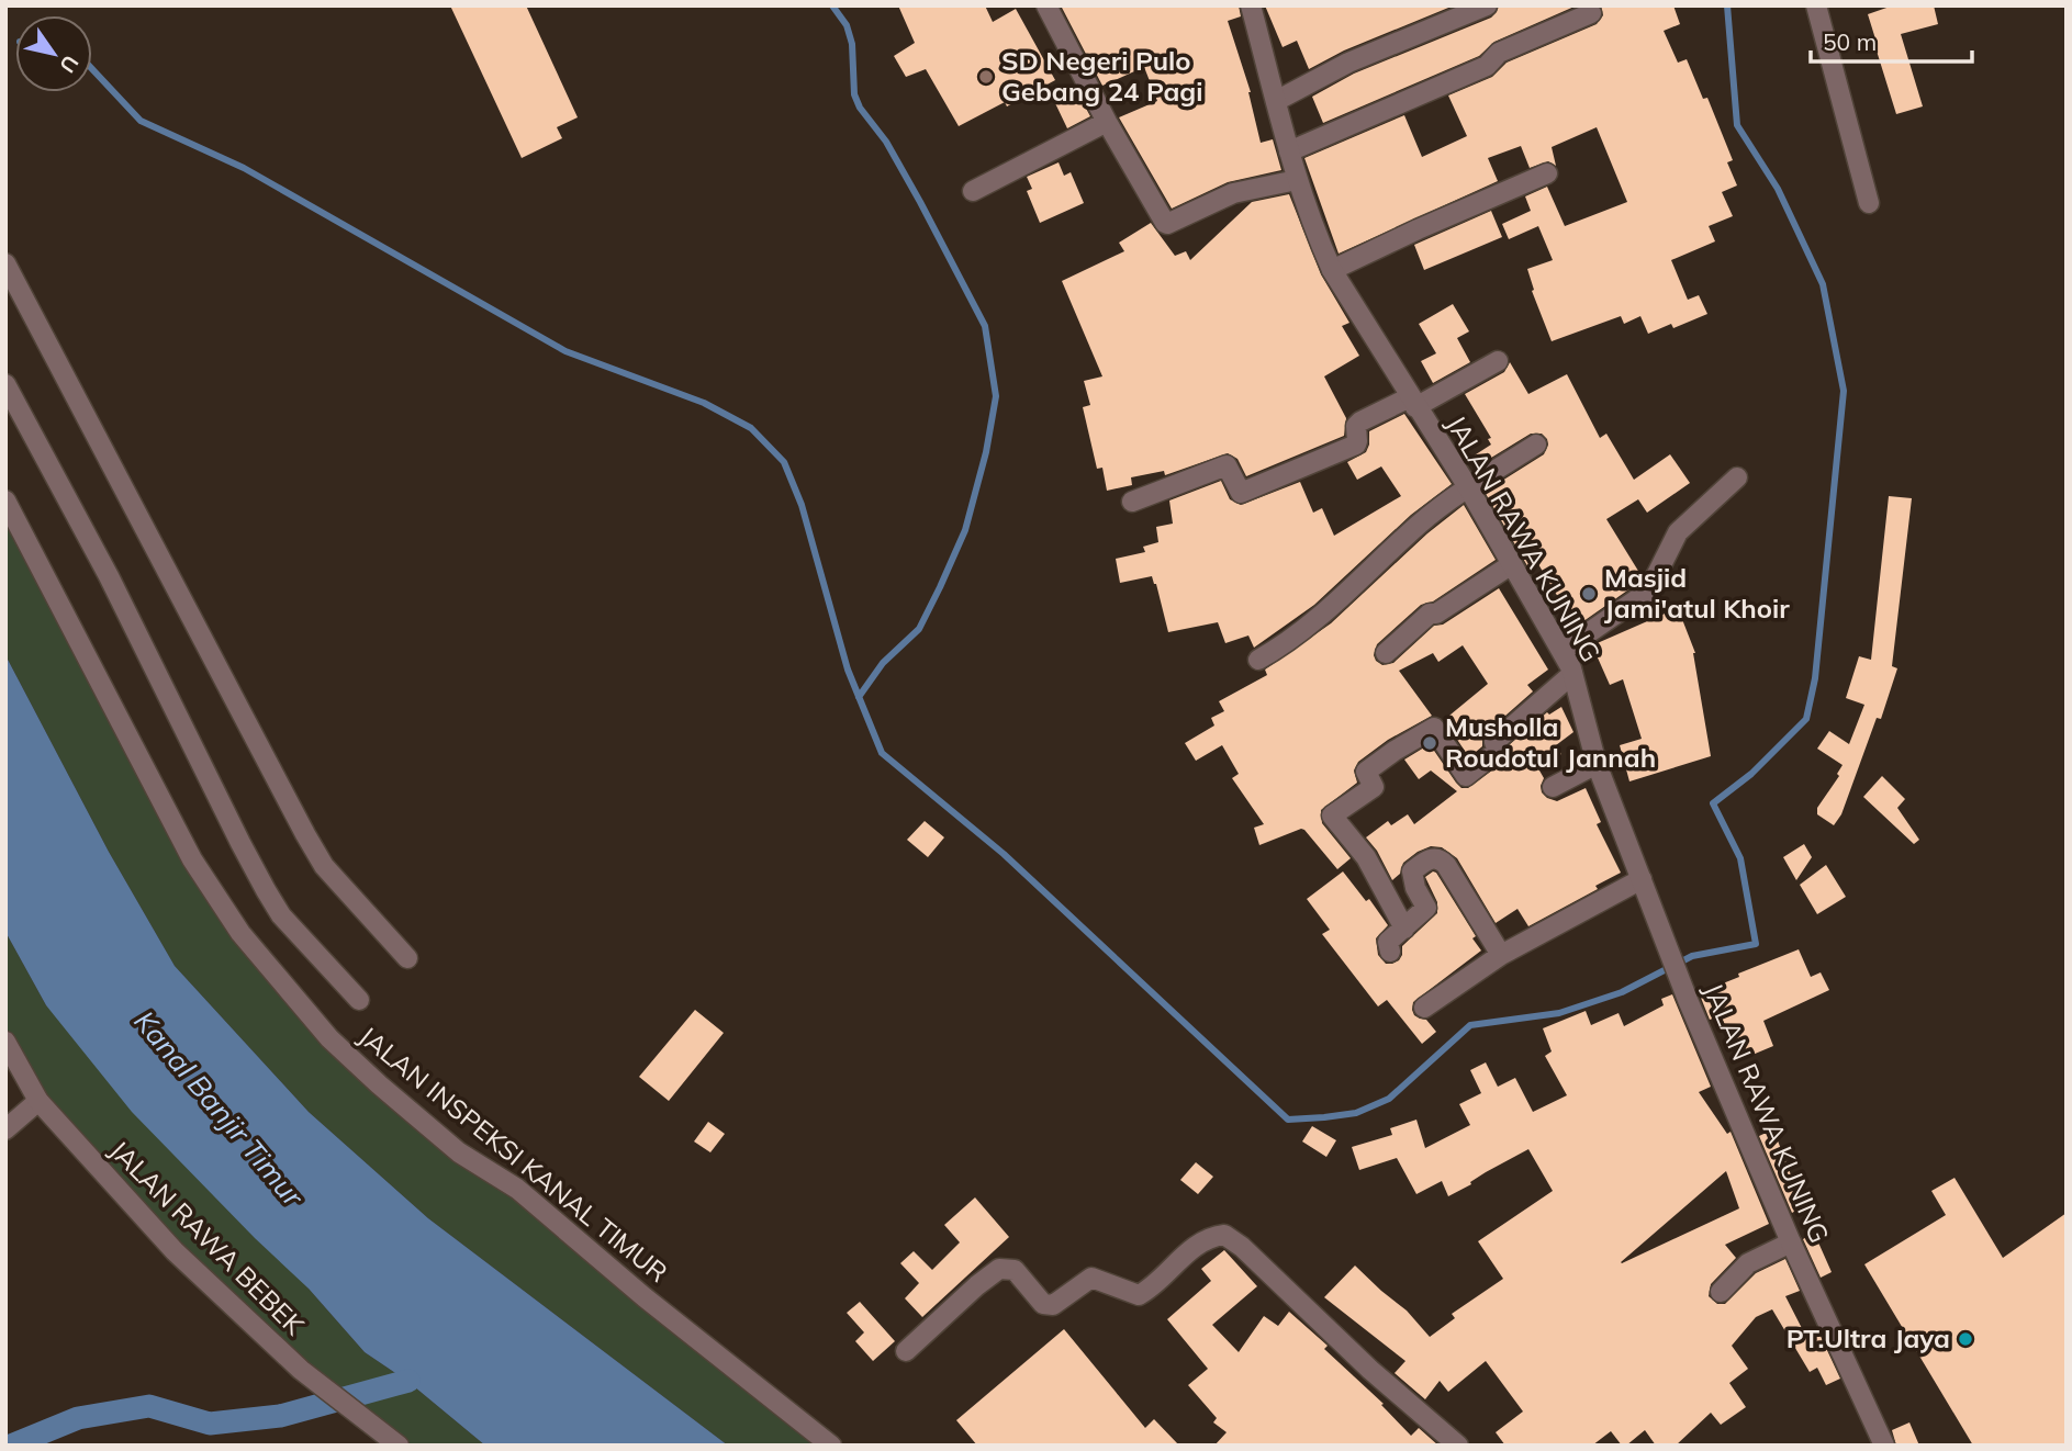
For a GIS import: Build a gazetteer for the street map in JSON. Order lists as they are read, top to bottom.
{
  "streets": {
    "street": ["JALAN RAWA KUNING", "JALAN INSPEKSI KANAL TIMUR", "JALAN RAWA BEBEK"]
  },
  "water": ["Kanal Banjir Timur"],
  "places": [
    "SD Negeri Pulo Gebang 24 Pagi",
    "Masjid Jami'atul Khoir",
    "Musholla Roudotul Jannah",
    "PT.Ultra Jaya"
  ],
  "scale_bar": "50 m",
  "north": "bottom right"
}
